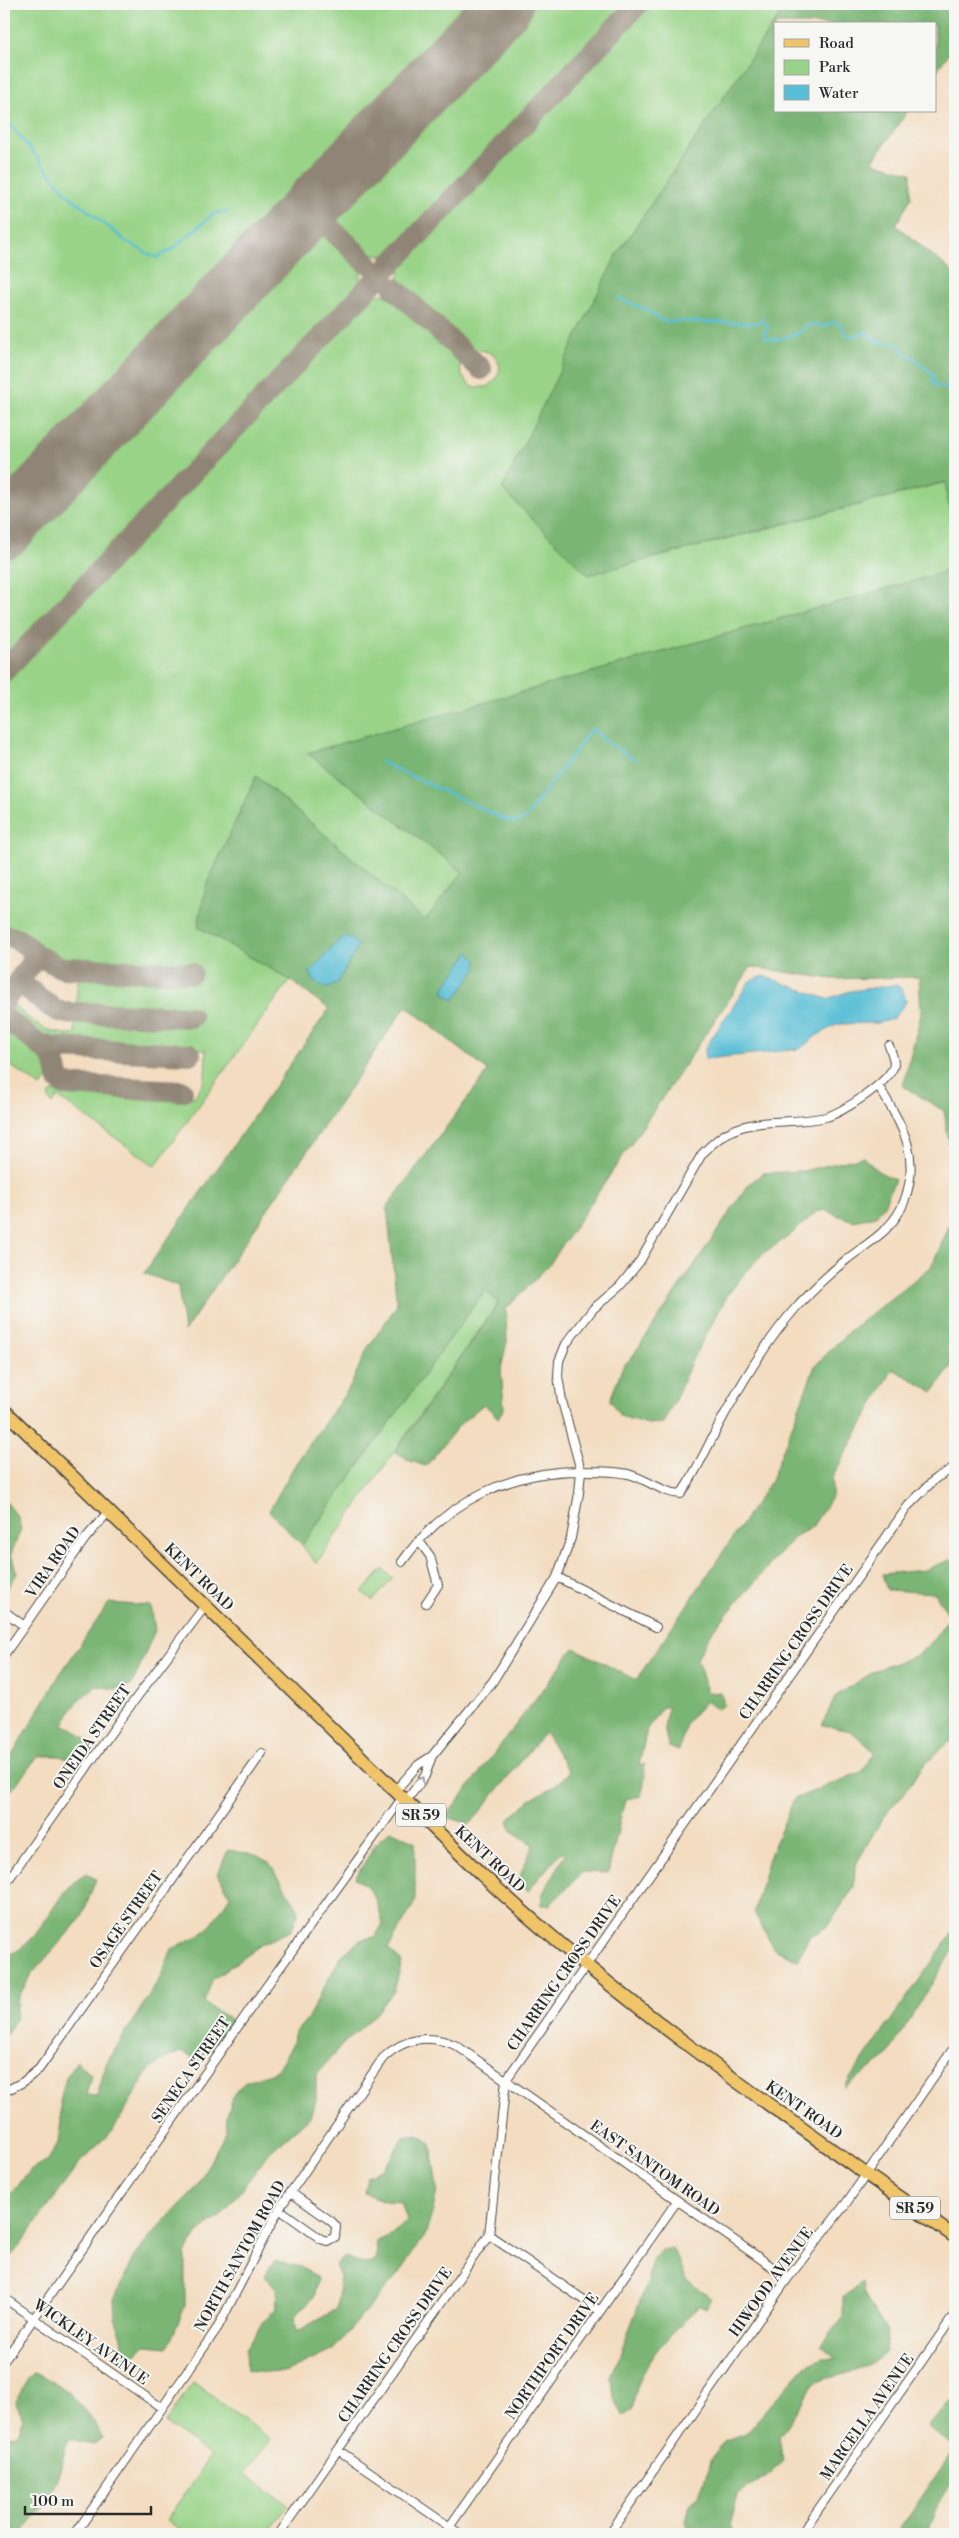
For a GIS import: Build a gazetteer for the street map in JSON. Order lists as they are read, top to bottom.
{
  "streets": {
    "main road": ["KENT ROAD", "SR 59"],
    "street": [
      "VIRA ROAD",
      "CHARRING CROSS DRIVE",
      "ONEIDA STREET",
      "OSAGE STREET",
      "SENECA STREET",
      "EAST SANTOM ROAD",
      "NORTH SANTOM ROAD",
      "HIWOOD AVENUE",
      "WICKLEY AVENUE",
      "NORTHPORT DRIVE",
      "MARCELLA AVENUE"
    ]
  },
  "crossings": [
    ["VIRA ROAD", "KENT ROAD"],
    ["KENT ROAD", "CHARRING CROSS DRIVE"],
    ["KENT ROAD", "ONEIDA STREET"],
    ["KENT ROAD", "SENECA STREET"],
    ["KENT ROAD", "HIWOOD AVENUE"],
    ["CHARRING CROSS DRIVE", "EAST SANTOM ROAD"],
    ["CHARRING CROSS DRIVE", "NORTH SANTOM ROAD"],
    ["SENECA STREET", "WICKLEY AVENUE"],
    ["EAST SANTOM ROAD", "NORTH SANTOM ROAD"],
    ["EAST SANTOM ROAD", "HIWOOD AVENUE"],
    ["EAST SANTOM ROAD", "NORTHPORT DRIVE"],
    ["NORTH SANTOM ROAD", "WICKLEY AVENUE"]
  ],
  "legend": ["Road", "Park", "Water"],
  "scale_bar": "100 m"
}
